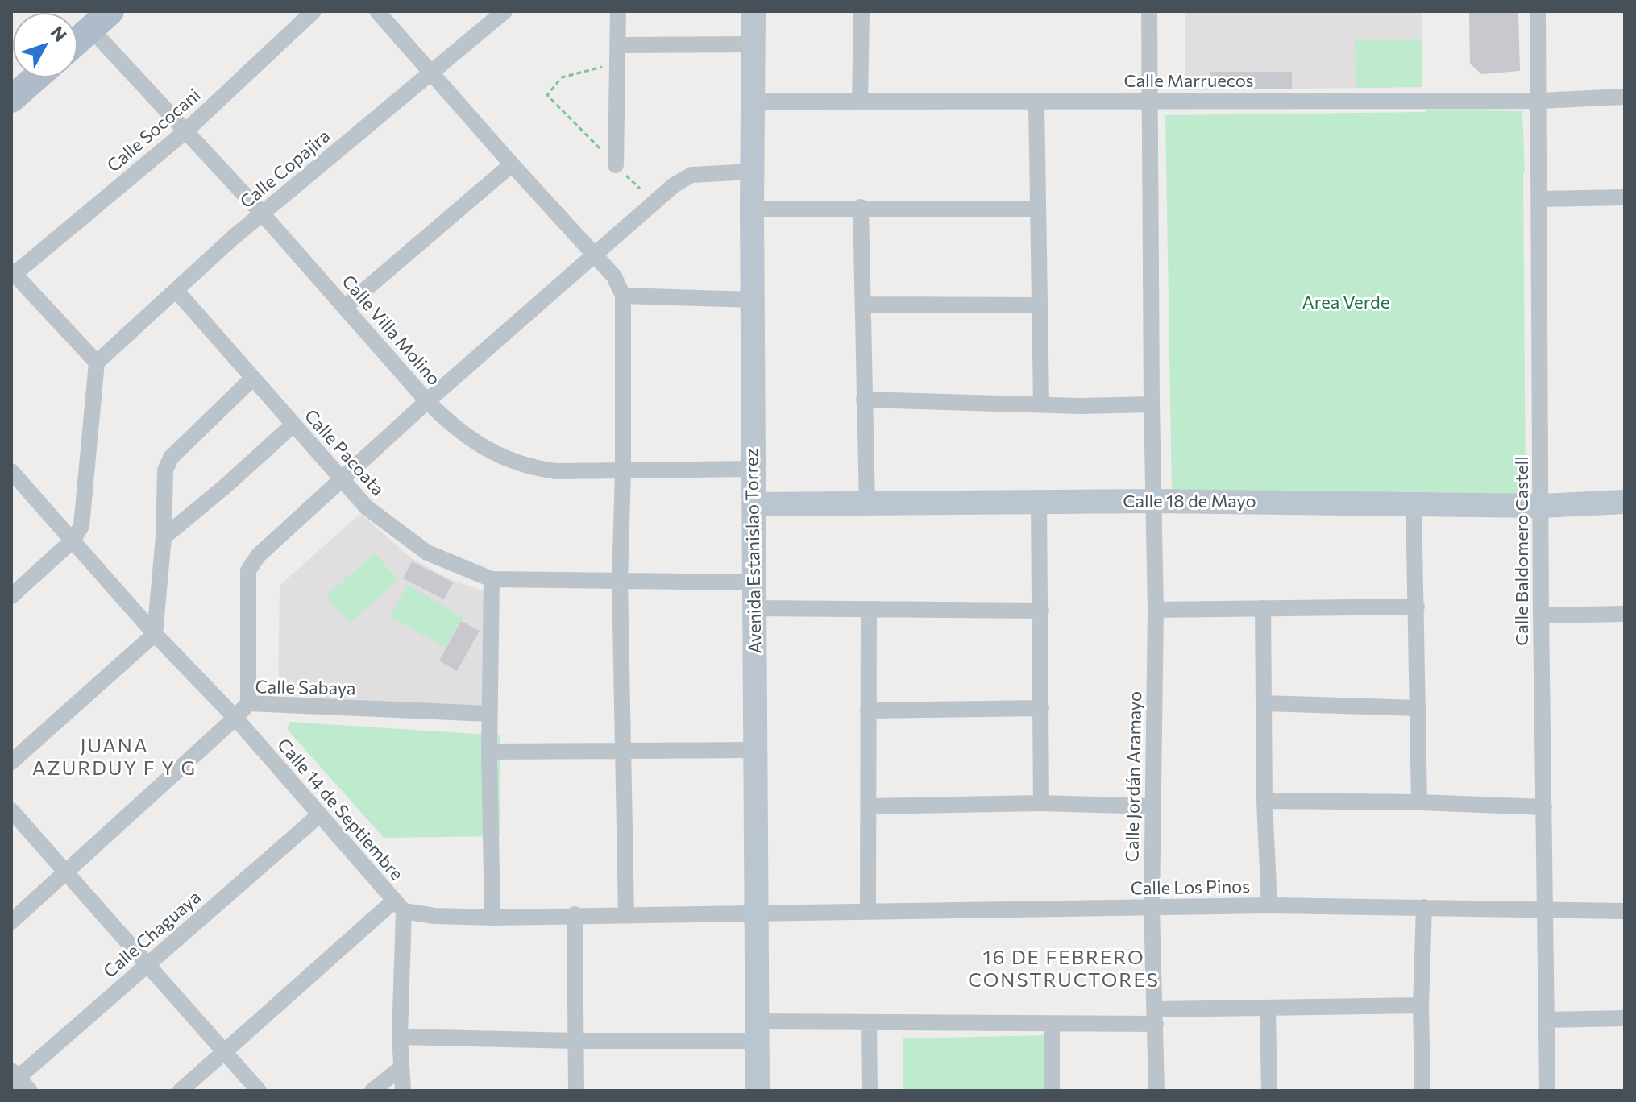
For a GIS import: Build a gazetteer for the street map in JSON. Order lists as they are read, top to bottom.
{
  "streets": {
    "street": [
      "Calle Marruecos",
      "Calle Sococani",
      "Calle Copajira",
      "Calle Villa Molino",
      "Calle Pacoata",
      "Calle 18 de Mayo",
      "Avenida Estanislao Torrez",
      "Calle Baldomero Castell",
      "Calle Sabaya",
      "Calle Jordán Aramayo",
      "Calle 14 de Septiembre",
      "Calle Los Pinos",
      "Calle Chaguaya"
    ]
  },
  "crossings": [
    ["Calle Marruecos", "Avenida Estanislao Torrez"],
    ["Calle Marruecos", "Calle Baldomero Castell"],
    ["Calle Marruecos", "Calle Jordán Aramayo"],
    ["Calle Sococani", "Calle Villa Molino"],
    ["Calle Copajira", "Calle Villa Molino"],
    ["Calle Copajira", "Calle Pacoata"],
    ["Calle Villa Molino", "Avenida Estanislao Torrez"],
    ["Calle Pacoata", "Avenida Estanislao Torrez"],
    ["Calle 18 de Mayo", "Avenida Estanislao Torrez"],
    ["Calle 18 de Mayo", "Calle Baldomero Castell"],
    ["Calle 18 de Mayo", "Calle Jordán Aramayo"],
    ["Avenida Estanislao Torrez", "Calle Los Pinos"],
    ["Calle Baldomero Castell", "Calle Los Pinos"],
    ["Calle Sabaya", "Calle 14 de Septiembre"],
    ["Calle Jordán Aramayo", "Calle Los Pinos"],
    ["Calle 14 de Septiembre", "Calle Chaguaya"]
  ],
  "districts": ["JUANA AZURDUY F Y G", "16 DE FEBRERO CONSTRUCTORES"],
  "parks": ["Area Verde"],
  "north": "top right"
}
